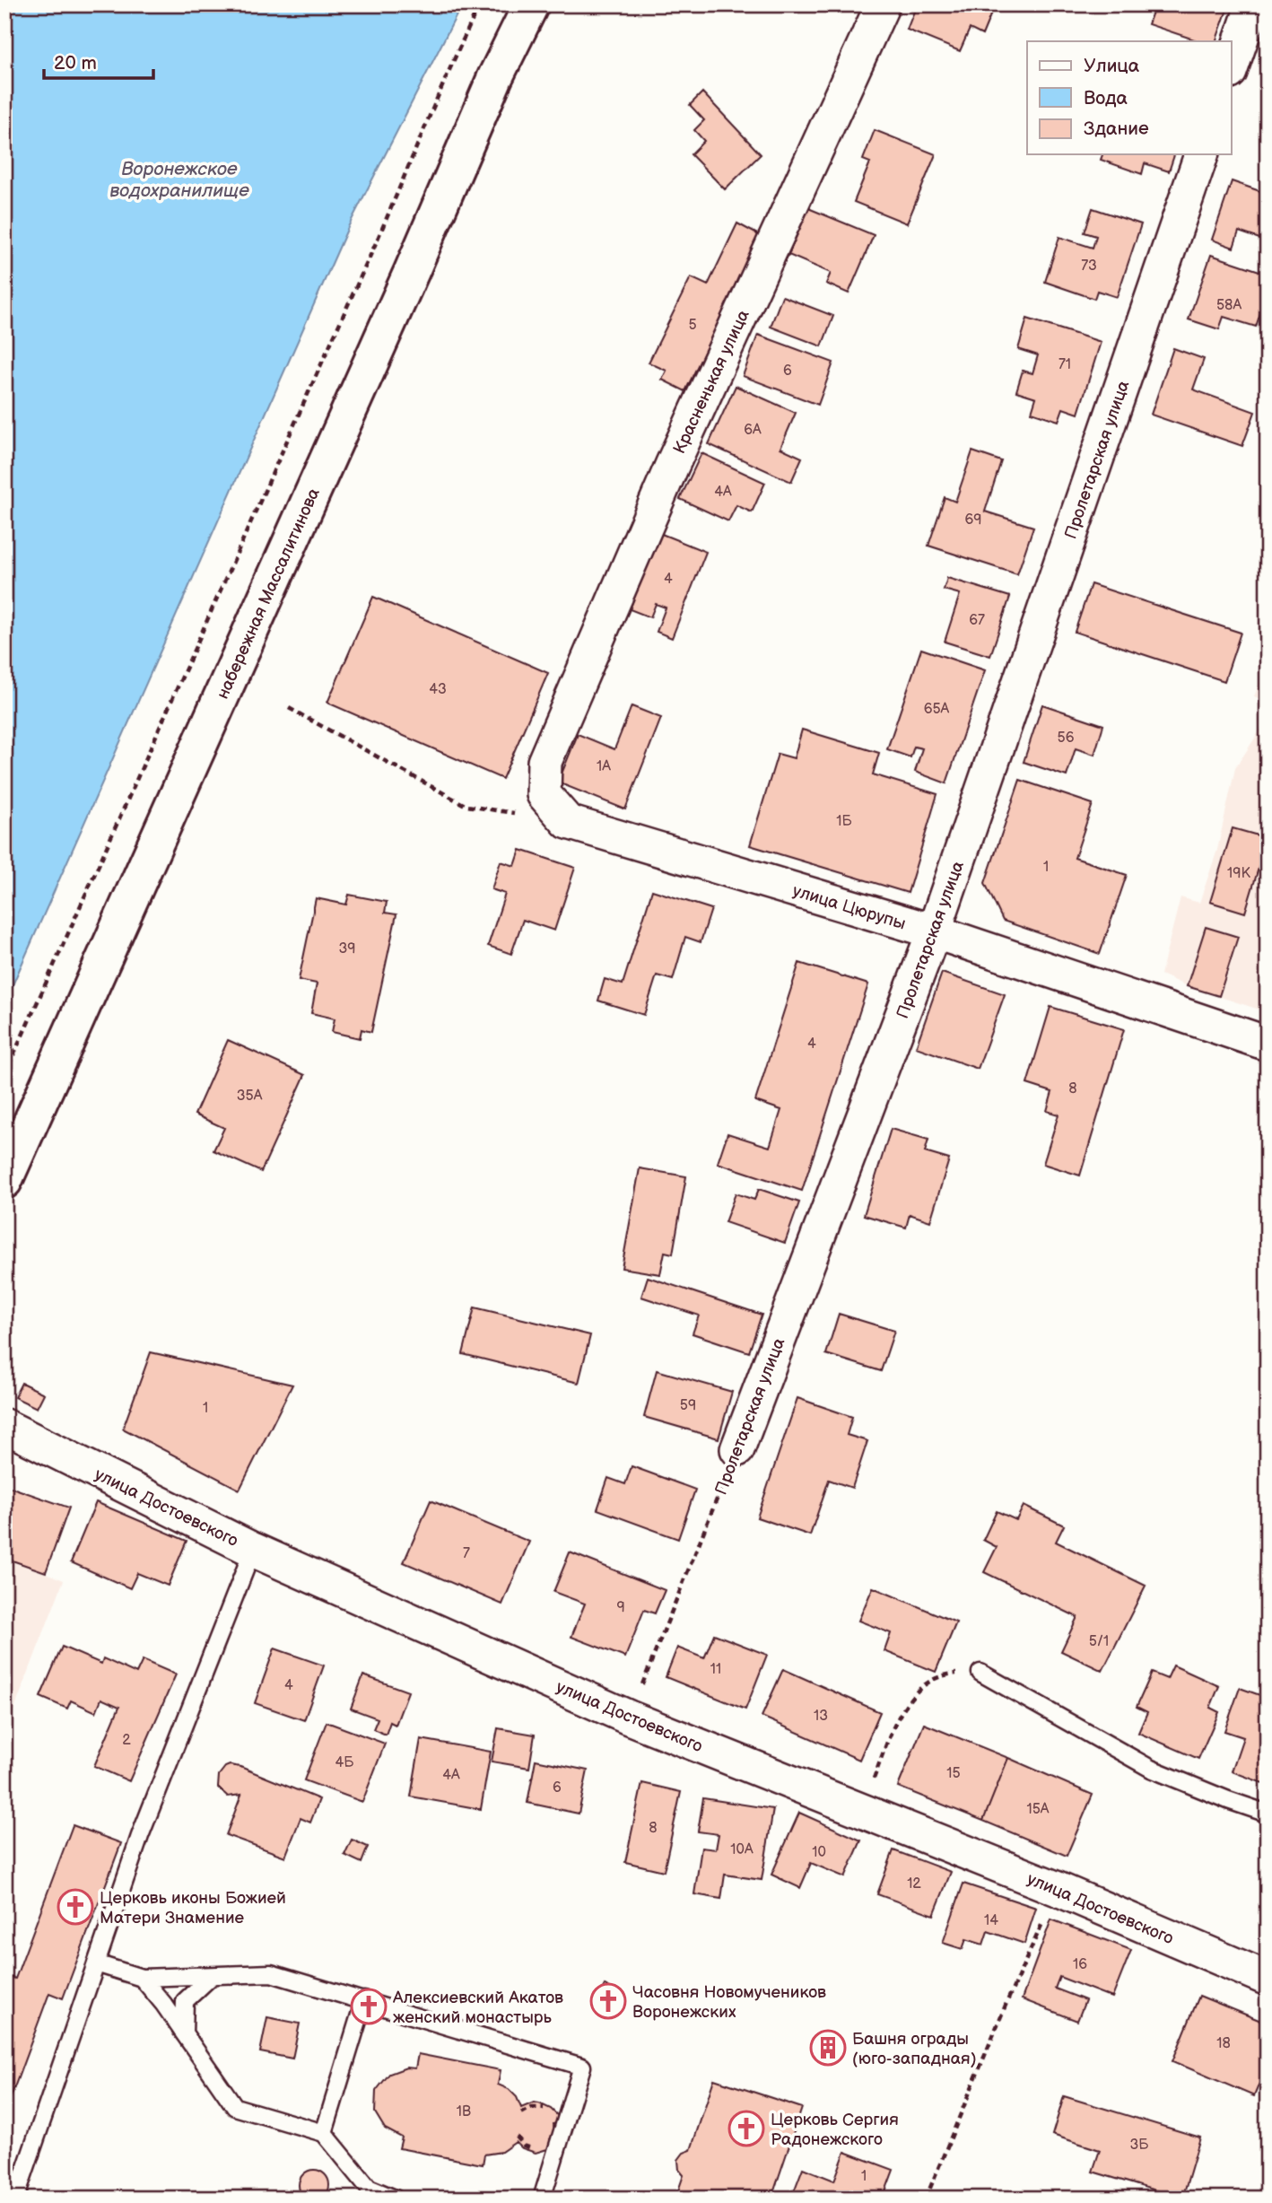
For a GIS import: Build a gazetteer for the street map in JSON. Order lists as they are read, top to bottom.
{
  "streets": {
    "main road": ["набережная Массалитинова"],
    "street": [
      "Красненькая улица",
      "Пролетарская улица",
      "улица Цюрупы",
      "улица Достоевского"
    ]
  },
  "crossings": [
    ["Красненькая улица", "улица Цюрупы"],
    ["Пролетарская улица", "улица Цюрупы"],
    ["Пролетарская улица", "улица Достоевского"]
  ],
  "water": ["Воронежское водохранилище"],
  "places": {
    "church": [
      "Церковь иконы Божией Матери Знамение",
      "Часовня Новомучеников Воронежских",
      "Алексиевский Акатов женский монастырь",
      "Церковь Сергия Радонежского"
    ],
    "building": ["Башня ограды (юго-западная)"]
  },
  "house_numbers": [
    "73",
    "58А",
    "5",
    "71",
    "6",
    "6А",
    "4А",
    "69",
    "4",
    "67",
    "43",
    "65А",
    "56",
    "1А",
    "1Б",
    "1",
    "19К",
    "39",
    "4",
    "8",
    "35А",
    "59",
    "1",
    "7",
    "9",
    "5/1",
    "11",
    "4",
    "13",
    "2",
    "4Б",
    "15",
    "4А",
    "6",
    "15А",
    "8",
    "10А",
    "10",
    "12",
    "14",
    "16",
    "18",
    "1В",
    "3Б",
    "1"
  ],
  "legend": ["Улица", "Вода", "Здание"],
  "scale_bar": "20 m"
}
